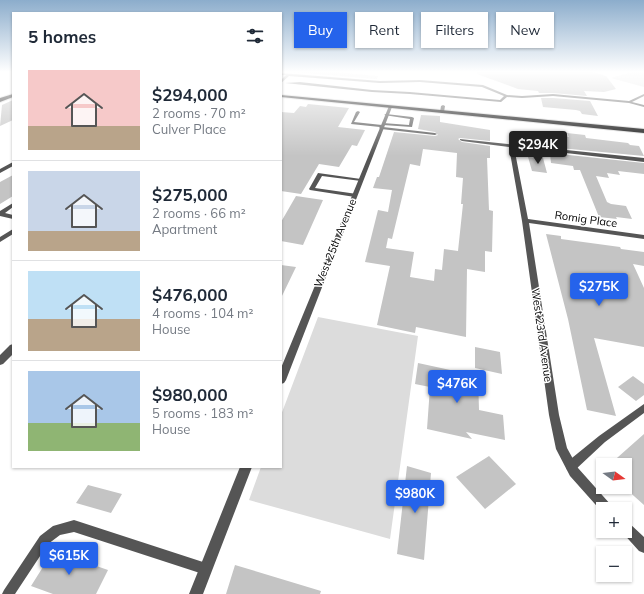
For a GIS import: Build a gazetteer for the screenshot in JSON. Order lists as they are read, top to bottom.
{
  "streets": {
    "street": ["Romig Place", "West 25th Avenue", "West 23rd Avenue"]
  },
  "crossings": [
    ["Romig Place", "West 23rd Avenue"]
  ],
  "north": "right",
  "page": {
    "chip": [
      "Buy",
      "Rent",
      "Filters",
      "New"
    ],
    "heading": "5 homes",
    "list": [
      {
        "name": "$294,000",
        "note": "2 rooms · 70 m² · Culver Place"
      },
      {
        "name": "$275,000",
        "note": "2 rooms · 66 m² · Apartment"
      },
      {
        "name": "$476,000",
        "note": "4 rooms · 104 m² · House"
      },
      {
        "name": "$980,000",
        "note": "5 rooms · 183 m² · House"
      }
    ],
    "price": [
      "$294K",
      "$275K",
      "$476K",
      "$980K",
      "$615K"
    ],
    "map_buttons": ["+", "−"]
  }
}
